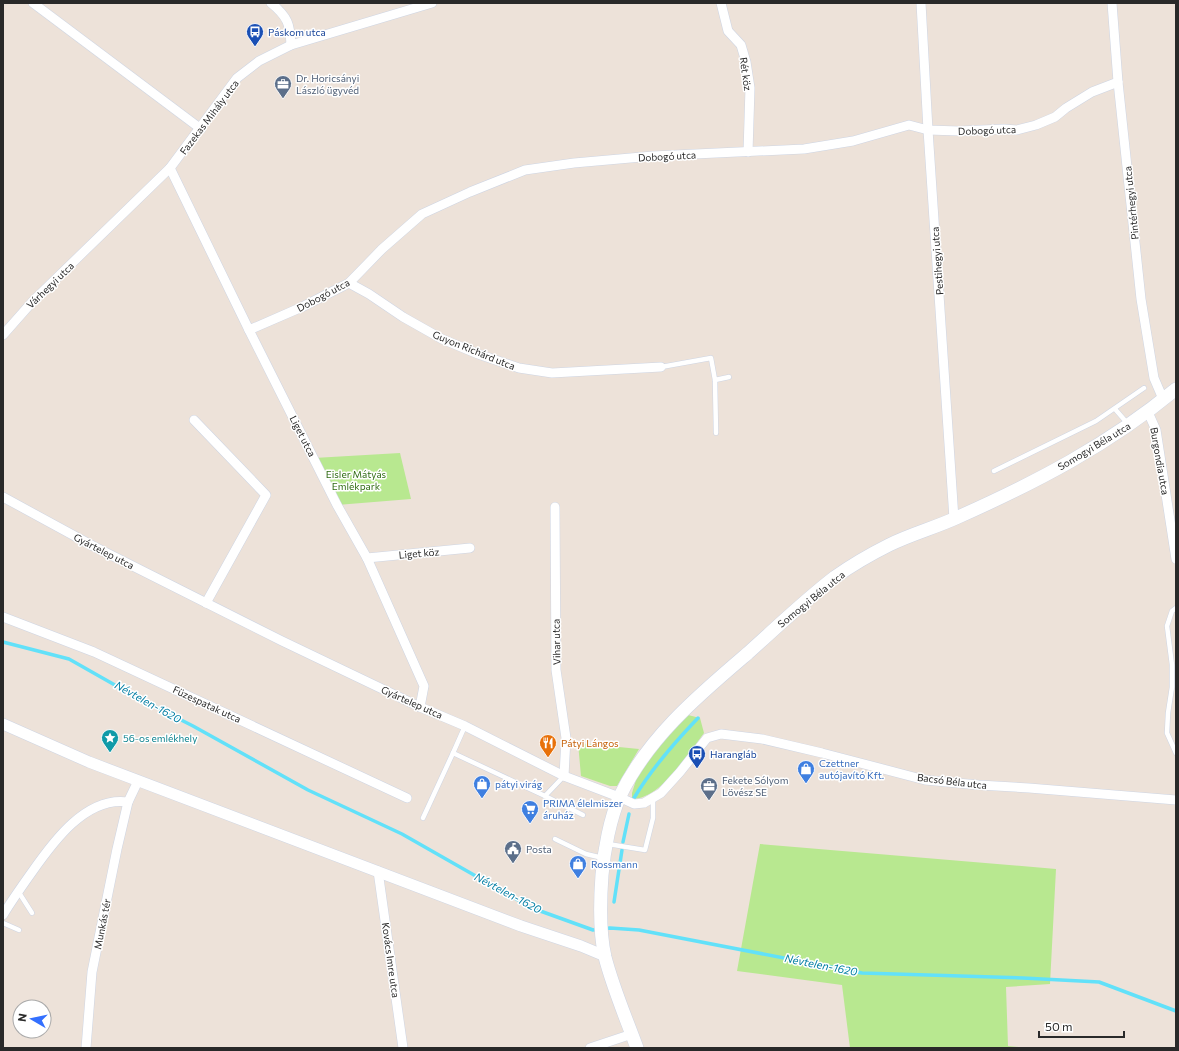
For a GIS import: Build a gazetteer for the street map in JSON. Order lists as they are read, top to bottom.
{
  "streets": {
    "main road": ["Somogyi Béla utca"],
    "street": [
      "Rét köz",
      "Fazekas Mihály utca",
      "Dobogó utca",
      "Pintérhegyi utca",
      "Pestihegyi utca",
      "Várhegyi utca",
      "Guyon Richárd utca",
      "Liget utca",
      "Burgondia utca",
      "Gyártelep utca",
      "Liget köz",
      "Vihar utca",
      "Füzespatak utca",
      "Bacsó Béla utca",
      "Munkás tér",
      "Kovács Imre utca"
    ]
  },
  "crossings": [
    ["Rét köz", "Dobogó utca"],
    ["Fazekas Mihály utca", "Várhegyi utca"],
    ["Fazekas Mihály utca", "Liget utca"],
    ["Dobogó utca", "Pintérhegyi utca"],
    ["Dobogó utca", "Pestihegyi utca"],
    ["Dobogó utca", "Guyon Richárd utca"],
    ["Dobogó utca", "Liget utca"],
    ["Pintérhegyi utca", "Somogyi Béla utca"],
    ["Pestihegyi utca", "Somogyi Béla utca"],
    ["Liget utca", "Gyártelep utca"],
    ["Liget utca", "Liget köz"],
    ["Somogyi Béla utca", "Burgondia utca"],
    ["Somogyi Béla utca", "Gyártelep utca"],
    ["Somogyi Béla utca", "Bacsó Béla utca"],
    ["Gyártelep utca", "Vihar utca"],
    ["Gyártelep utca", "Bacsó Béla utca"]
  ],
  "water": ["Névtelen-1620"],
  "parks": ["Eisler Mátyás Emlékpark"],
  "places": {
    "bus stop": ["Páskom utca", "Harangláb"],
    "office": ["Dr. Horicsányi László ügyvéd", "Fekete Sólyom Lövész SE"],
    "place": ["56-os emlékhely"],
    "restaurant": ["Pátyi Lángos"],
    "shop": ["Czettner autójavító Kft.", "pátyi virág", "Rossmann"],
    "supermarket": ["PRIMA élelmiszer áruház"],
    "public building": ["Posta"]
  },
  "scale_bar": "50 m",
  "north": "left"
}
